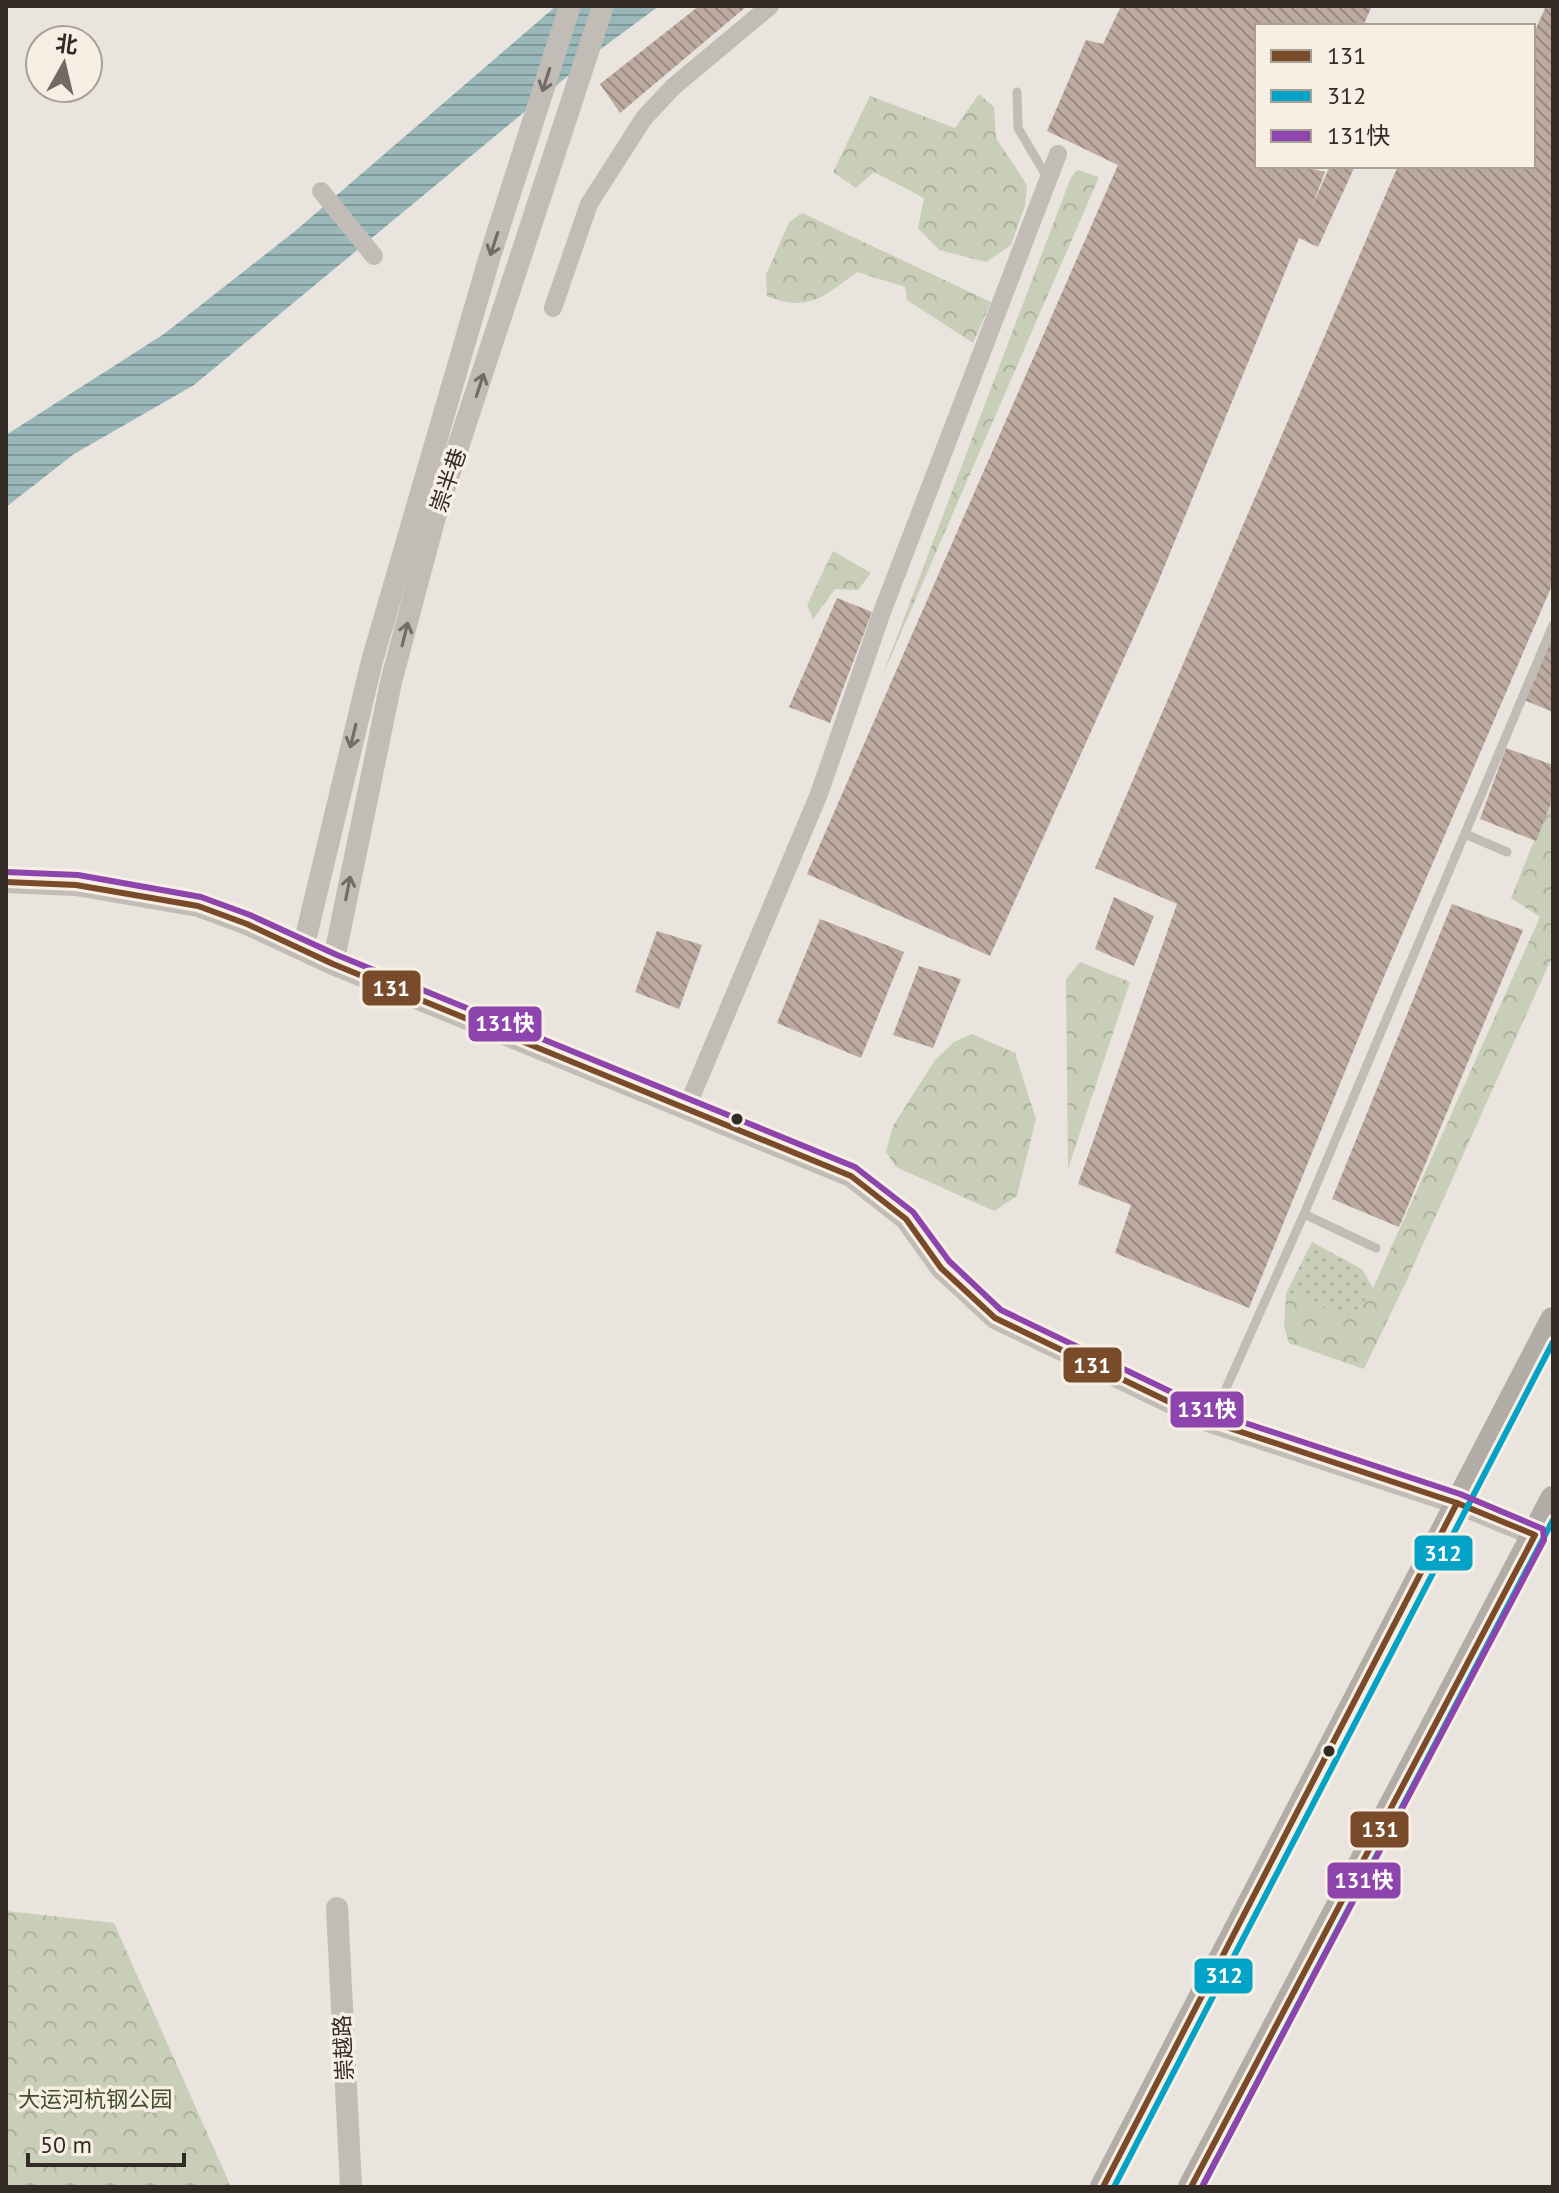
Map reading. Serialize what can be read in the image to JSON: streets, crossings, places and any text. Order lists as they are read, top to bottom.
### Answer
{
  "streets": {
    "street": ["崇半巷", "崇越路"]
  },
  "parks": ["大运河杭钢公园"],
  "lines": ["transit line 131快", "transit line 131", "transit line 312"],
  "legend": ["131", "312", "131快"],
  "scale_bar": "50 m",
  "north": "top"
}
